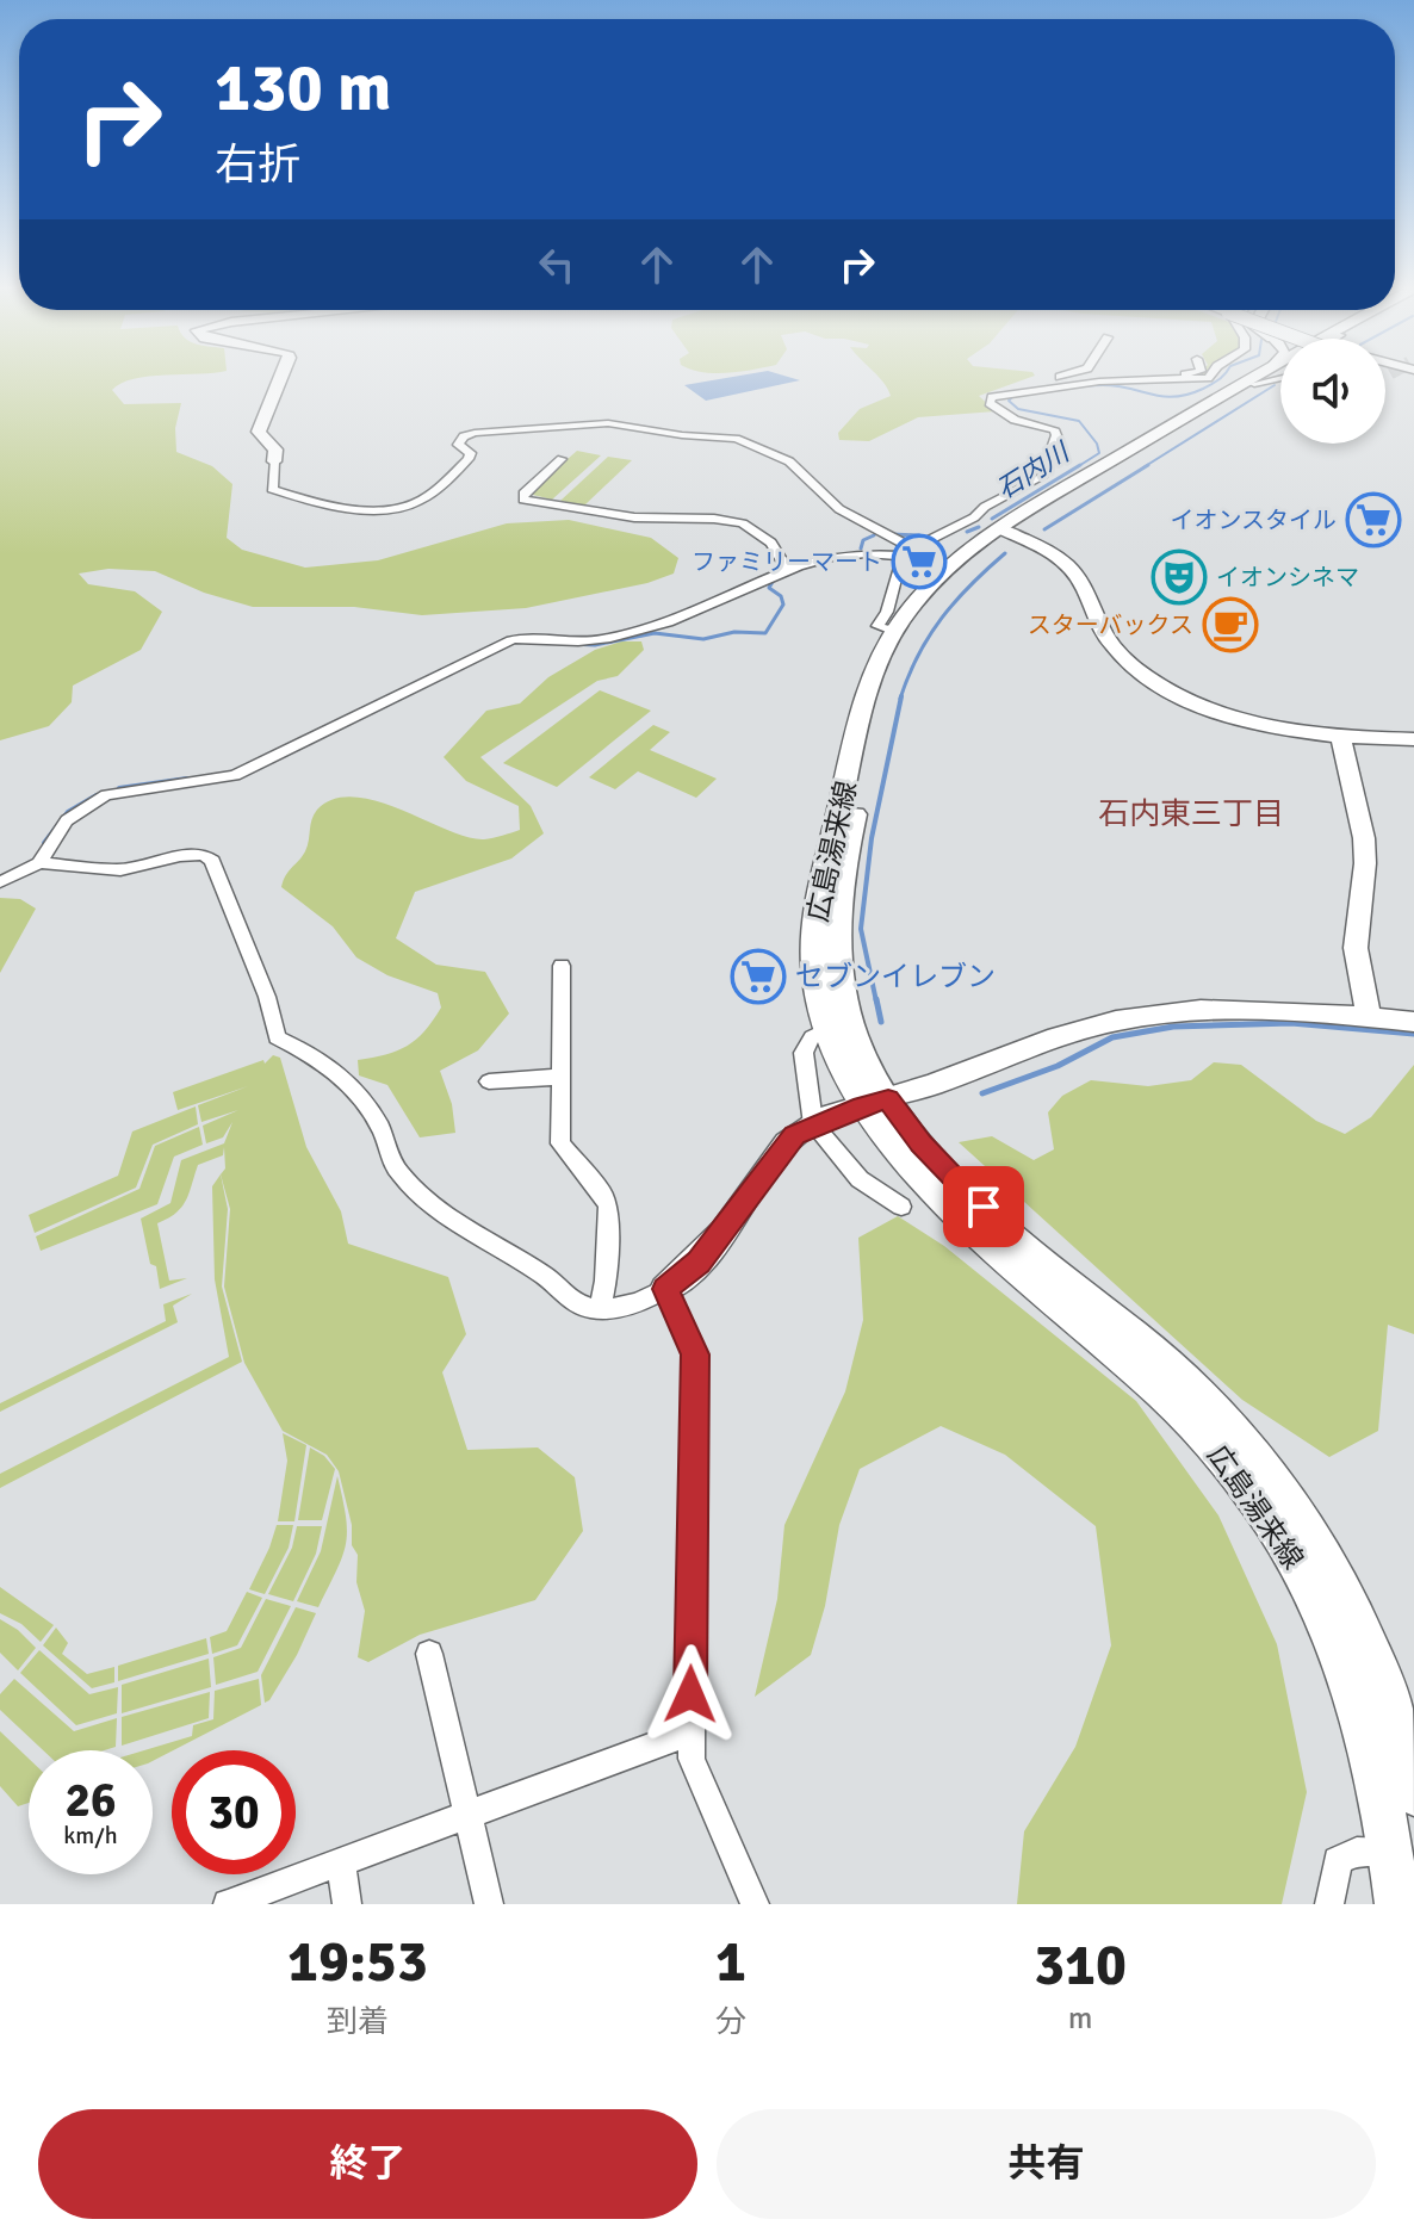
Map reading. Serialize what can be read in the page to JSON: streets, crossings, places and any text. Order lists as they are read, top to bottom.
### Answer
{
  "streets": {
    "main road": ["広島湯来線"]
  },
  "districts": ["石内東三丁目"],
  "water": ["石内川"],
  "places": {
    "supermarket": ["イオンスタイル", "ファミリーマート", "セブンイレブン"],
    "theatre": ["イオンシネマ"],
    "cafe": ["スターバックス"]
  },
  "page": {
    "turn": ["130 m", "右折"],
    "speed": "26 km/h",
    "limit": "30",
    "eta": [
      "19:53",
      "到着",
      "1",
      "分",
      "310",
      "m"
    ],
    "buttons": ["終了", "共有"]
  }
}
